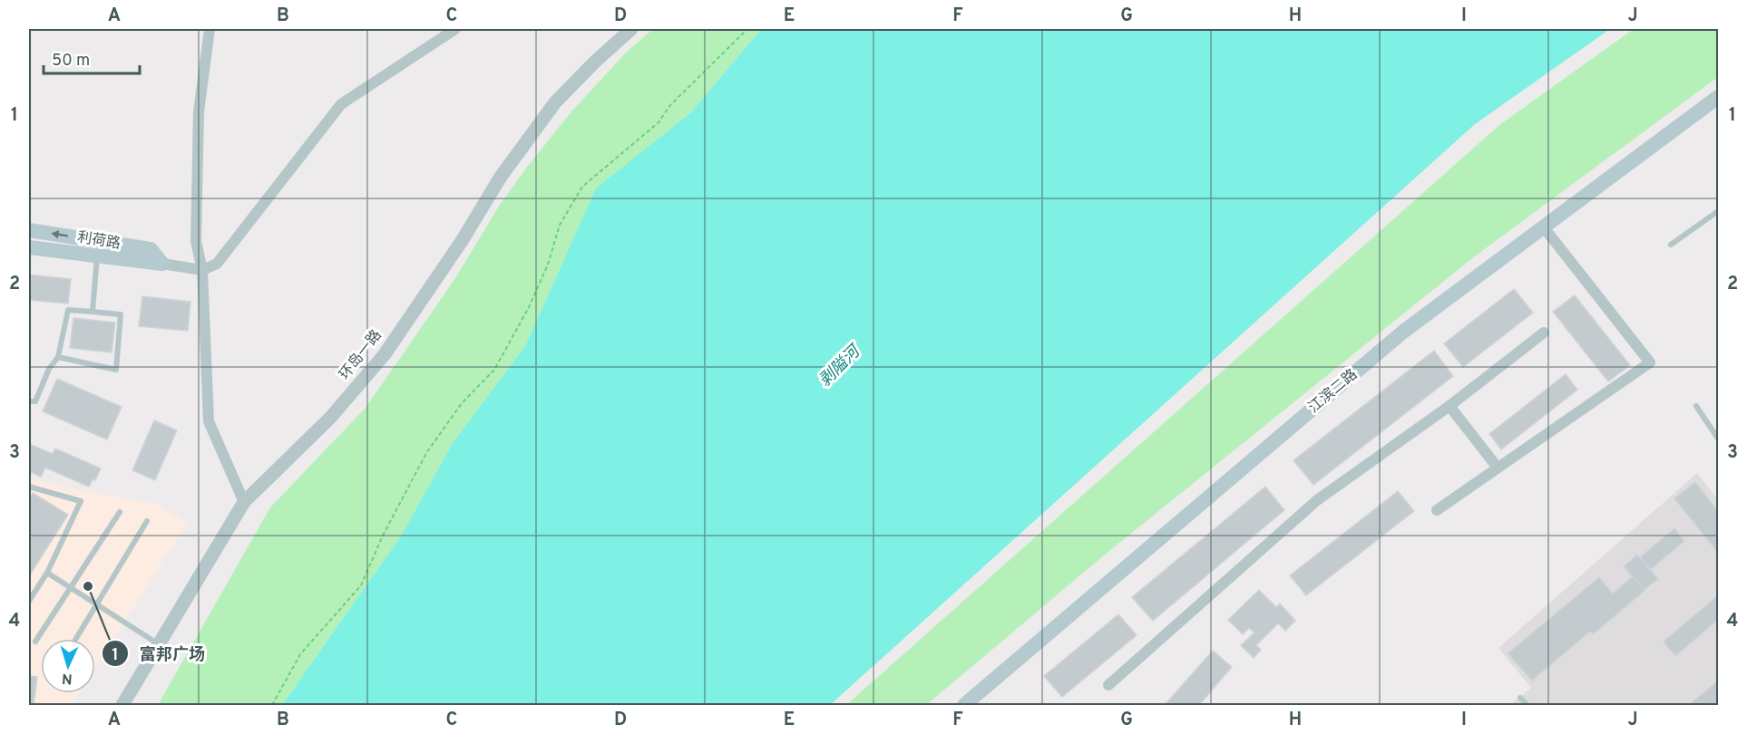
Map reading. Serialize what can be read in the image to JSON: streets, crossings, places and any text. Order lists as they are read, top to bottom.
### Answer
{
  "streets": {
    "main road": ["利荷路", "江滨二路"],
    "street": ["环岛一路"]
  },
  "one_way": ["利荷路"],
  "water": ["剥隘河"],
  "places": ["富邦广场"],
  "scale_bar": "50 m",
  "north": "bottom",
  "grid": {
    "columns": [
      "A",
      "B",
      "C",
      "D",
      "E",
      "F",
      "G",
      "H",
      "I",
      "J"
    ],
    "rows": [
      "1",
      "2",
      "3",
      "4"
    ]
  }
}
